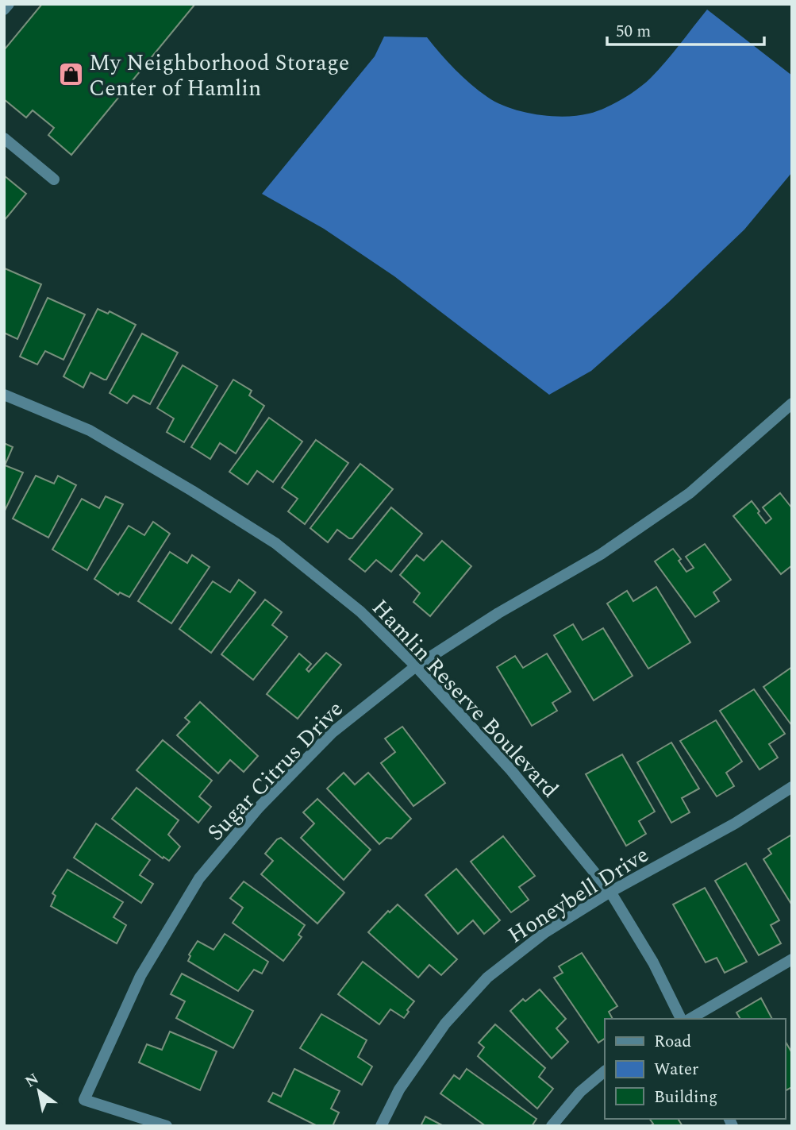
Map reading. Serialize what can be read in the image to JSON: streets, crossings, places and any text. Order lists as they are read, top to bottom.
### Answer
{
  "streets": {
    "street": ["Hamlin Reserve Boulevard", "Sugar Citrus Drive", "Honeybell Drive"]
  },
  "crossings": [
    ["Hamlin Reserve Boulevard", "Sugar Citrus Drive"],
    ["Hamlin Reserve Boulevard", "Honeybell Drive"]
  ],
  "places": {
    "shop": ["My Neighborhood Storage Center of Hamlin"]
  },
  "legend": ["Road", "Water", "Building"],
  "scale_bar": "50 m",
  "north": "top left"
}
